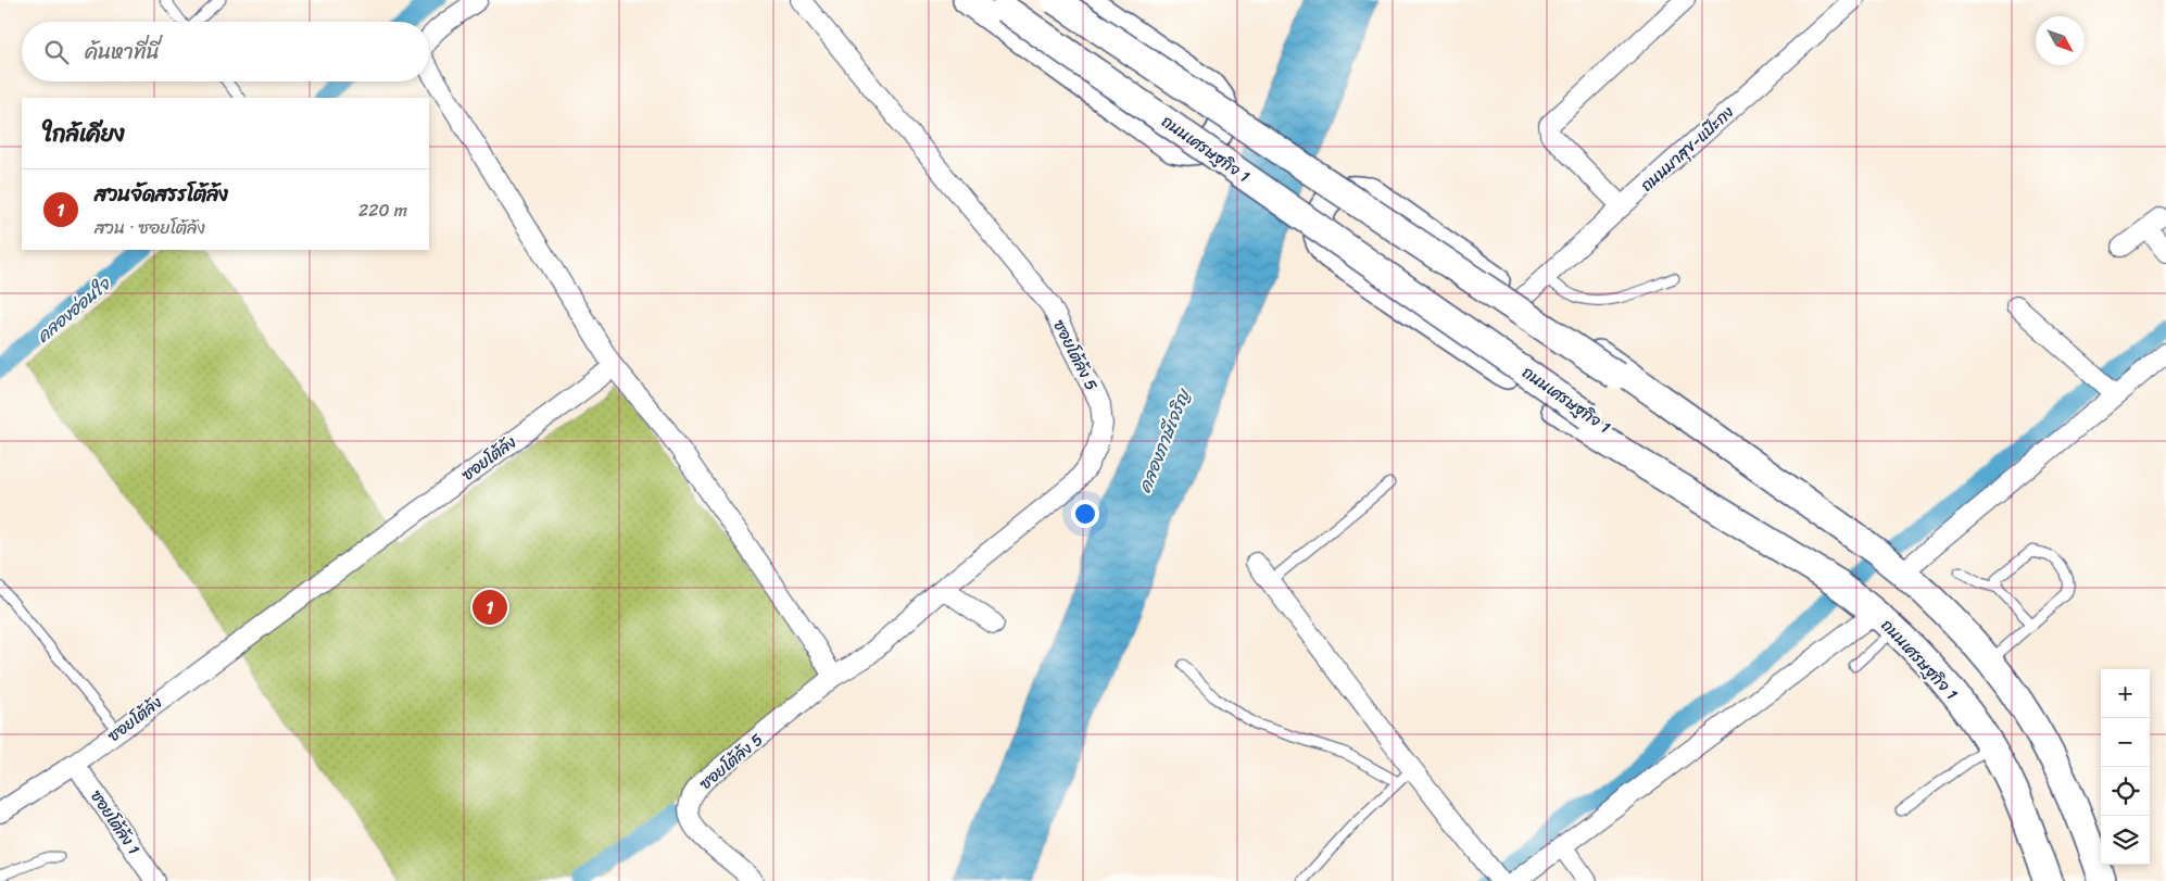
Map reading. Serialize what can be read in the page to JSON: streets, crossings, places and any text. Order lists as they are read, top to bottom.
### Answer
{
  "streets": {
    "main road": ["ถนนเศรษฐกิจ 1"],
    "street": [
      "ถนนมาสุข-แป๊ะกง",
      "ซอยโต้ล้ง 5",
      "ซอยโต้ล้ง",
      "ซอยโต้ล้ง 1"
    ]
  },
  "crossings": [
    ["ซอยโต้ล้ง", "ซอยโต้ล้ง 1"]
  ],
  "water": ["คลองอ่อนใจ", "คลองภาษีเจริญ"],
  "north": "bottom right",
  "page": {
    "search": "ค้นหาที่นี่",
    "heading": "ใกล้เคียง",
    "list": [
      {
        "mark": "1",
        "name": "สวนจัดสรรโต้ล้ง",
        "note": "สวน · ซอยโต้ล้ง",
        "value": "220 m"
      }
    ],
    "pins": "1",
    "map_buttons": ["+", "−"]
  }
}
